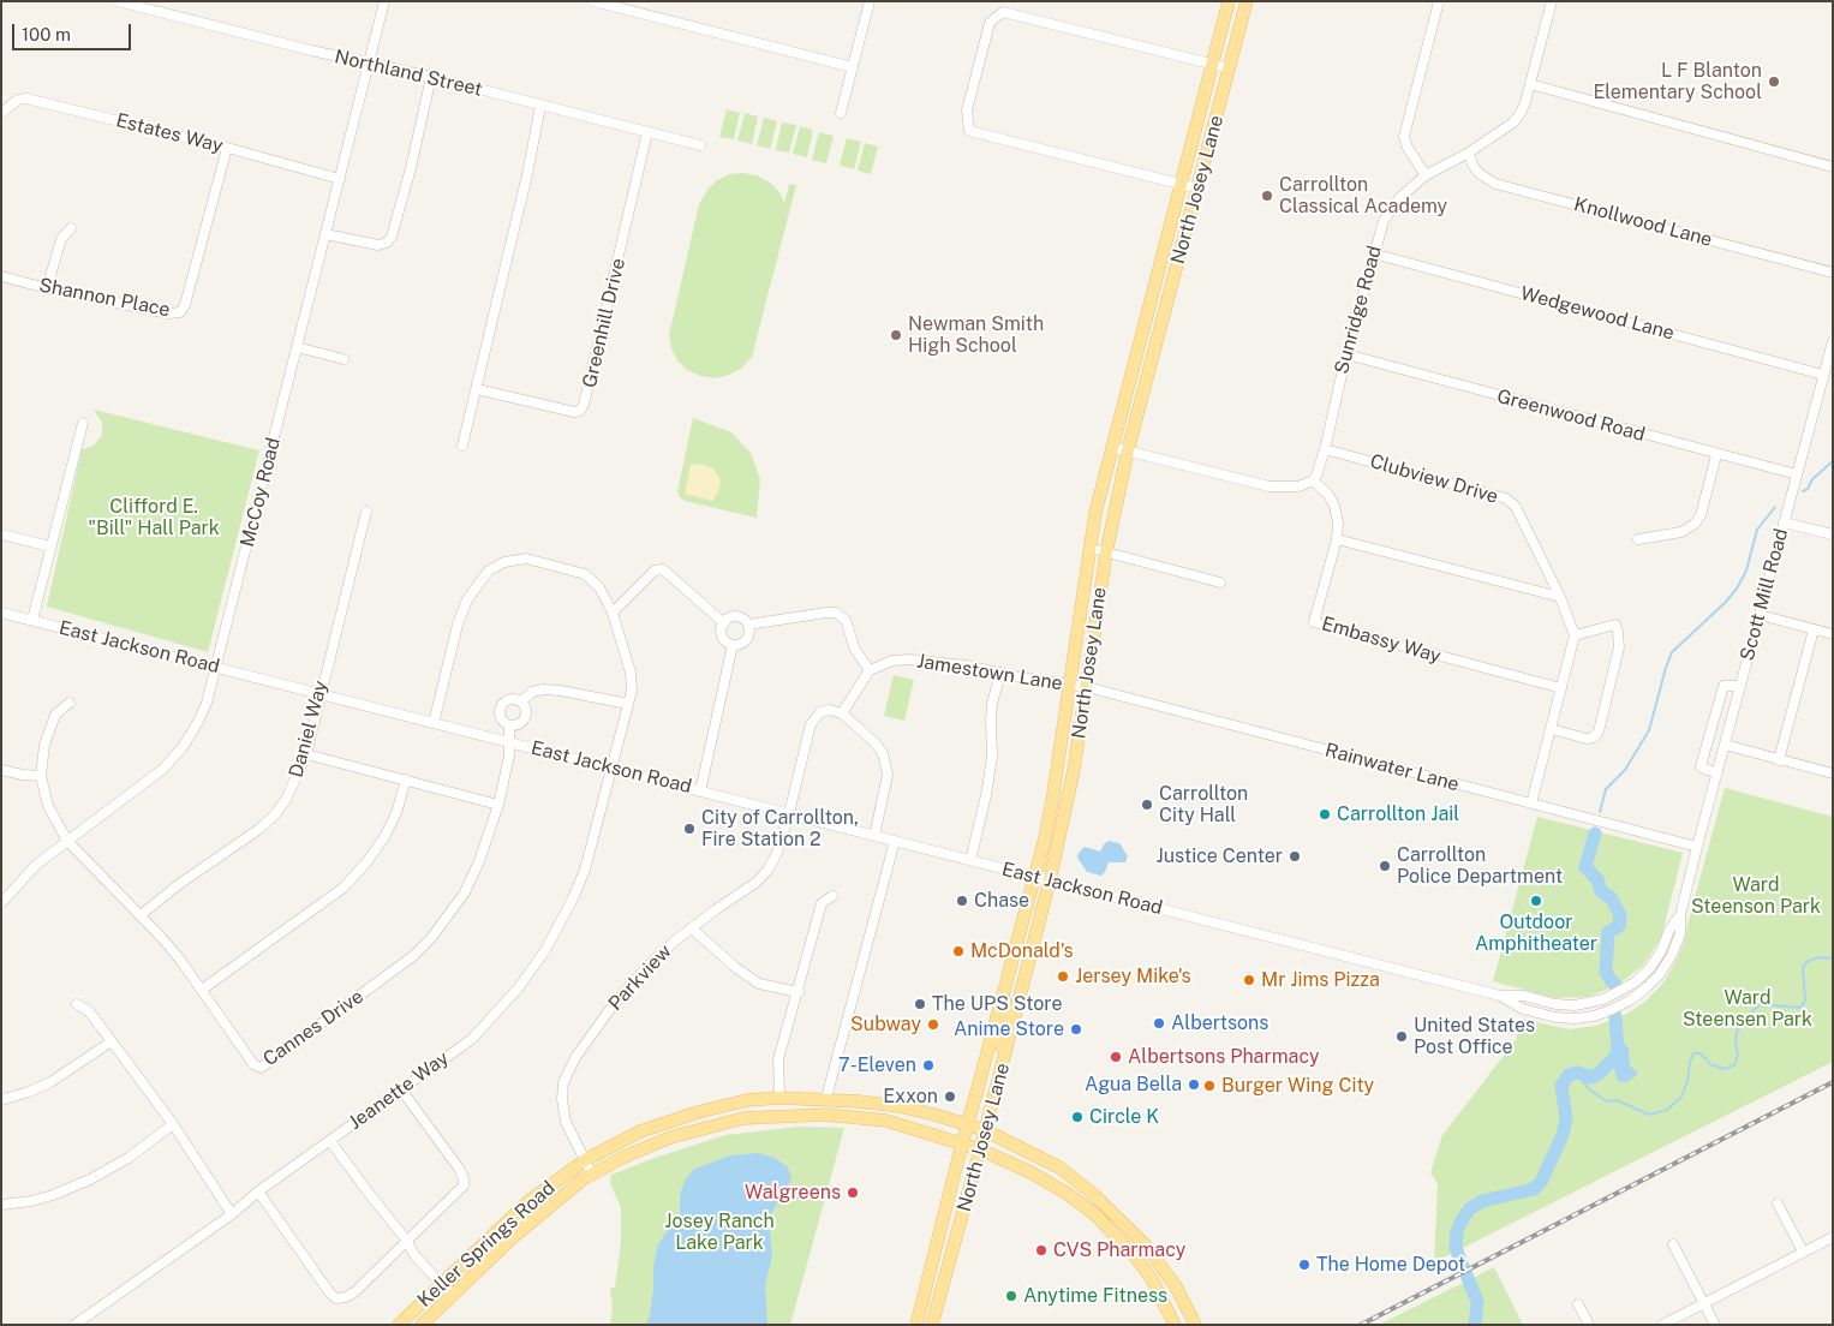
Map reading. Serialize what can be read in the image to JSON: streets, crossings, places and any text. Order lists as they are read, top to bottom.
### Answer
{
  "streets": {
    "main road": ["North Josey Lane", "Keller Springs Road"],
    "street": [
      "Northland Street",
      "Estates Way",
      "Knollwood Lane",
      "Shannon Place",
      "Sunridge Road",
      "Wedgewood Lane",
      "Greenhill Drive",
      "Greenwood Road",
      "Clubview Drive",
      "McCoy Road",
      "Scott Mill Road",
      "Embassy Way",
      "East Jackson Road",
      "Jamestown Lane",
      "Daniel Way",
      "Rainwater Lane",
      "Parkview",
      "Cannes Drive",
      "Jeanette Way"
    ]
  },
  "crossings": [
    ["Northland Street", "Greenhill Drive"],
    ["Northland Street", "McCoy Road"],
    ["Estates Way", "Shannon Place"],
    ["Estates Way", "McCoy Road"],
    ["North Josey Lane", "East Jackson Road"],
    ["North Josey Lane", "Jamestown Lane"],
    ["North Josey Lane", "Rainwater Lane"],
    ["North Josey Lane", "Keller Springs Road"],
    ["Knollwood Lane", "Sunridge Road"],
    ["Sunridge Road", "Wedgewood Lane"],
    ["Sunridge Road", "Greenwood Road"],
    ["Sunridge Road", "Clubview Drive"],
    ["Sunridge Road", "Embassy Way"],
    ["Wedgewood Lane", "Scott Mill Road"],
    ["Greenwood Road", "Scott Mill Road"],
    ["McCoy Road", "East Jackson Road"],
    ["McCoy Road", "Cannes Drive"],
    ["Scott Mill Road", "East Jackson Road"],
    ["Scott Mill Road", "Rainwater Lane"],
    ["East Jackson Road", "Daniel Way"],
    ["East Jackson Road", "Rainwater Lane"],
    ["East Jackson Road", "Parkview"],
    ["East Jackson Road", "Cannes Drive"],
    ["East Jackson Road", "Jeanette Way"],
    ["Jamestown Lane", "Rainwater Lane"],
    ["Daniel Way", "Cannes Drive"],
    ["Parkview", "Keller Springs Road"]
  ],
  "parks": [
    "Clifford E. \"Bill\" Hall Park",
    "Ward Steenson Park",
    "Ward Steensen Park",
    "Josey Ranch Lake Park"
  ],
  "places": [
    "L F Blanton Elementary School",
    "Carrollton Classical Academy",
    "Newman Smith High School",
    "Carrollton City Hall",
    "Carrollton Jail",
    "City of Carrollton, Fire Station 2",
    "Justice Center",
    "Carrollton Police Department",
    "Chase",
    "Outdoor Amphitheater",
    "McDonald's",
    "Jersey Mike's",
    "Mr Jims Pizza",
    "The UPS Store",
    "Albertsons",
    "Subway",
    "Anime Store",
    "United States Post Office",
    "Albertsons Pharmacy",
    "7-Eleven",
    "Agua Bella",
    "Burger Wing City",
    "Exxon",
    "Circle K",
    "Walgreens",
    "CVS Pharmacy",
    "The Home Depot",
    "Anytime Fitness"
  ],
  "scale_bar": "100 m"
}
